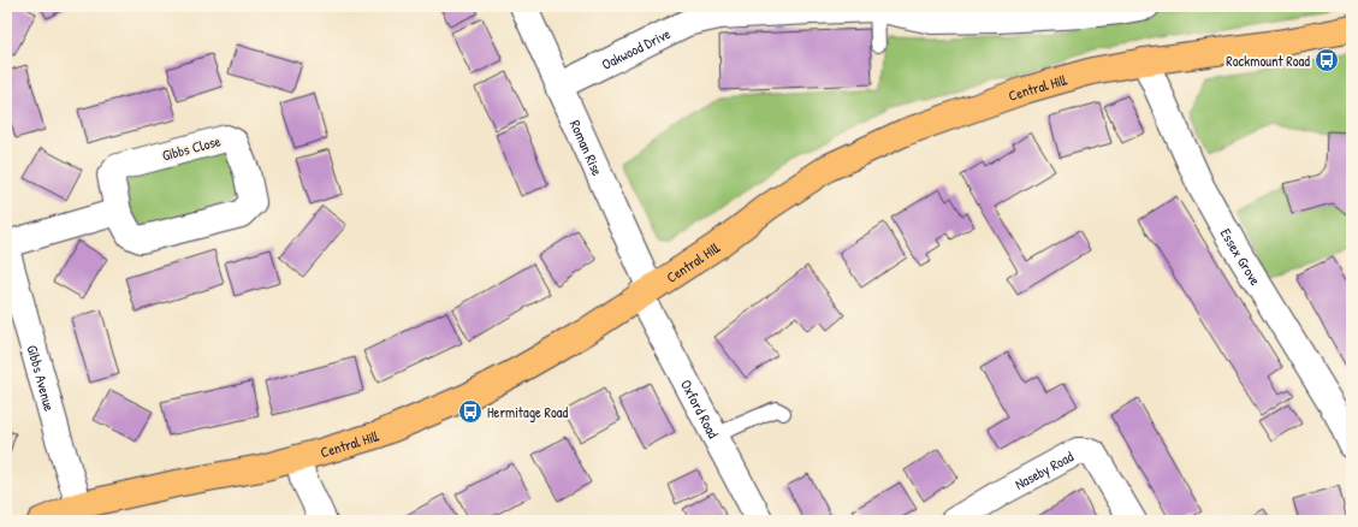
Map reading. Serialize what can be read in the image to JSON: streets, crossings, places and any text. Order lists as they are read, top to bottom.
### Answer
{
  "streets": {
    "main road": ["Central Hill"],
    "street": [
      "Oakwood Drive",
      "Roman Rise",
      "Gibbs Close",
      "Essex Grove",
      "Gibbs Avenue",
      "Oxford Road",
      "Naseby Road"
    ]
  },
  "crossings": [
    ["Oakwood Drive", "Roman Rise"],
    ["Central Hill", "Roman Rise"],
    ["Central Hill", "Essex Grove"],
    ["Central Hill", "Gibbs Avenue"],
    ["Central Hill", "Oxford Road"],
    ["Roman Rise", "Oxford Road"]
  ],
  "places": {
    "bus stop": ["Rockmount Road", "Hermitage Road"]
  }
}
